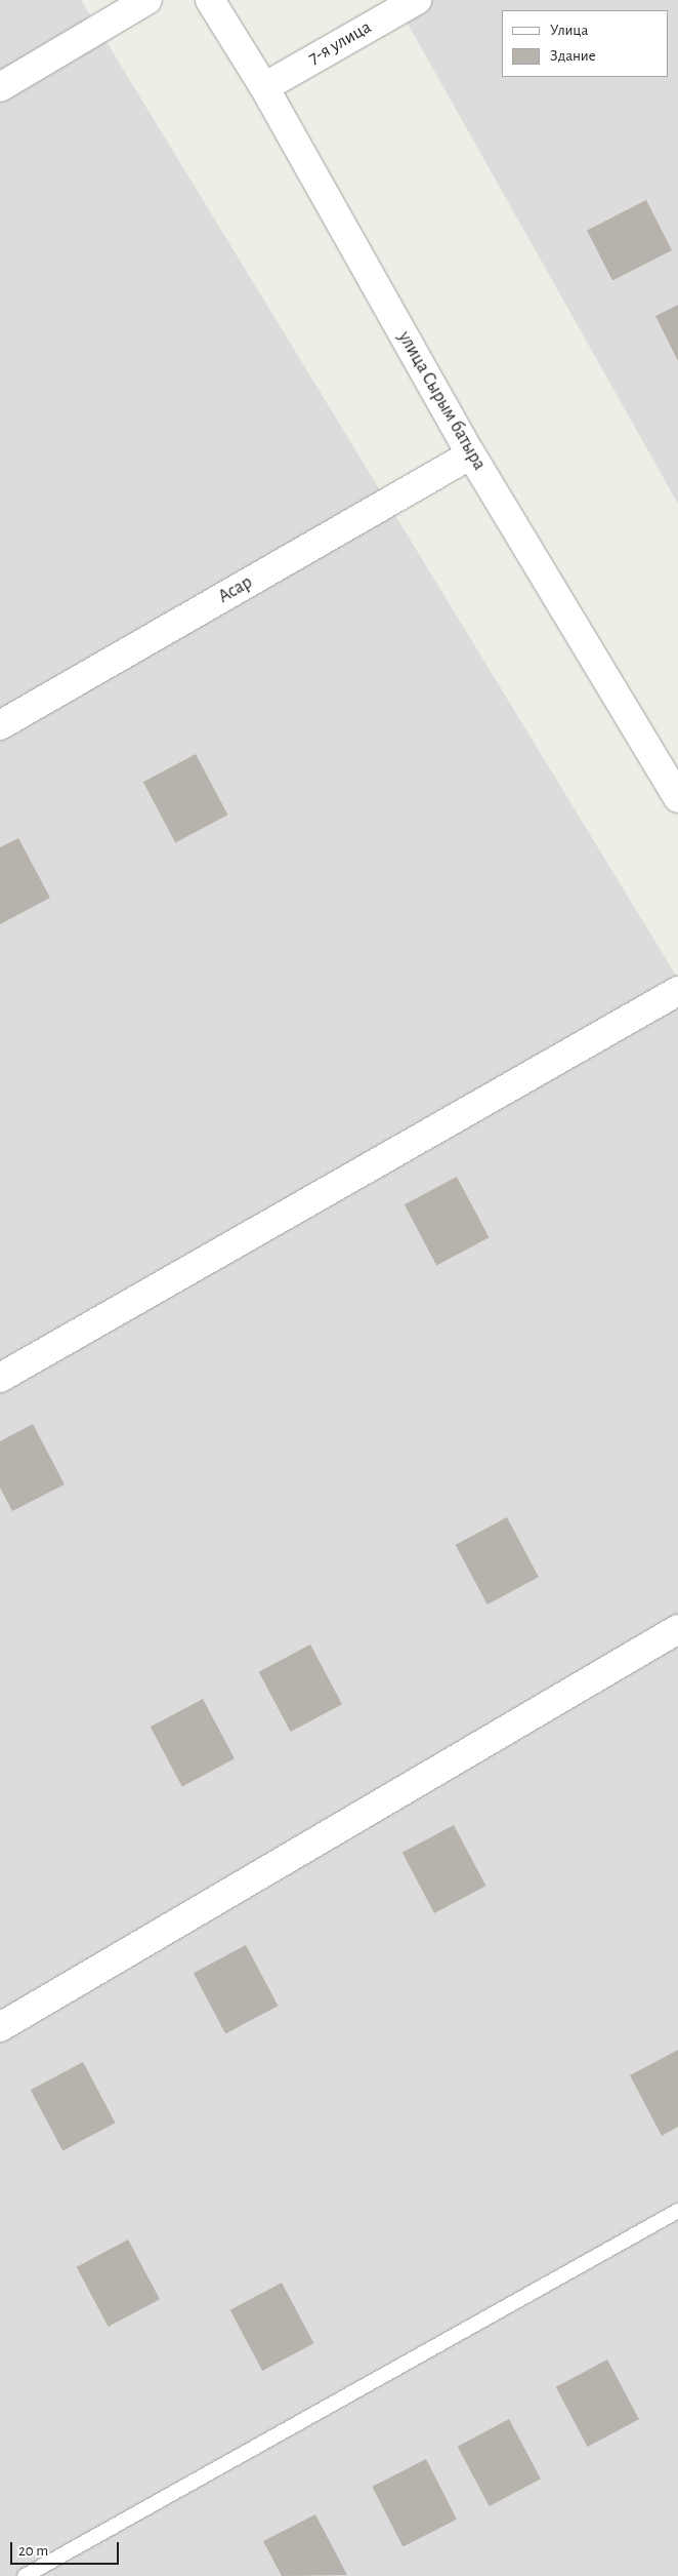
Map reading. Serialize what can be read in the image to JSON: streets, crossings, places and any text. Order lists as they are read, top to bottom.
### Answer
{
  "streets": {
    "street": ["7-я улица", "улица Сырым батыра", "Асар"]
  },
  "crossings": [
    ["7-я улица", "улица Сырым батыра"],
    ["улица Сырым батыра", "Асар"]
  ],
  "legend": ["Улица", "Здание"],
  "scale_bar": "20 m"
}
